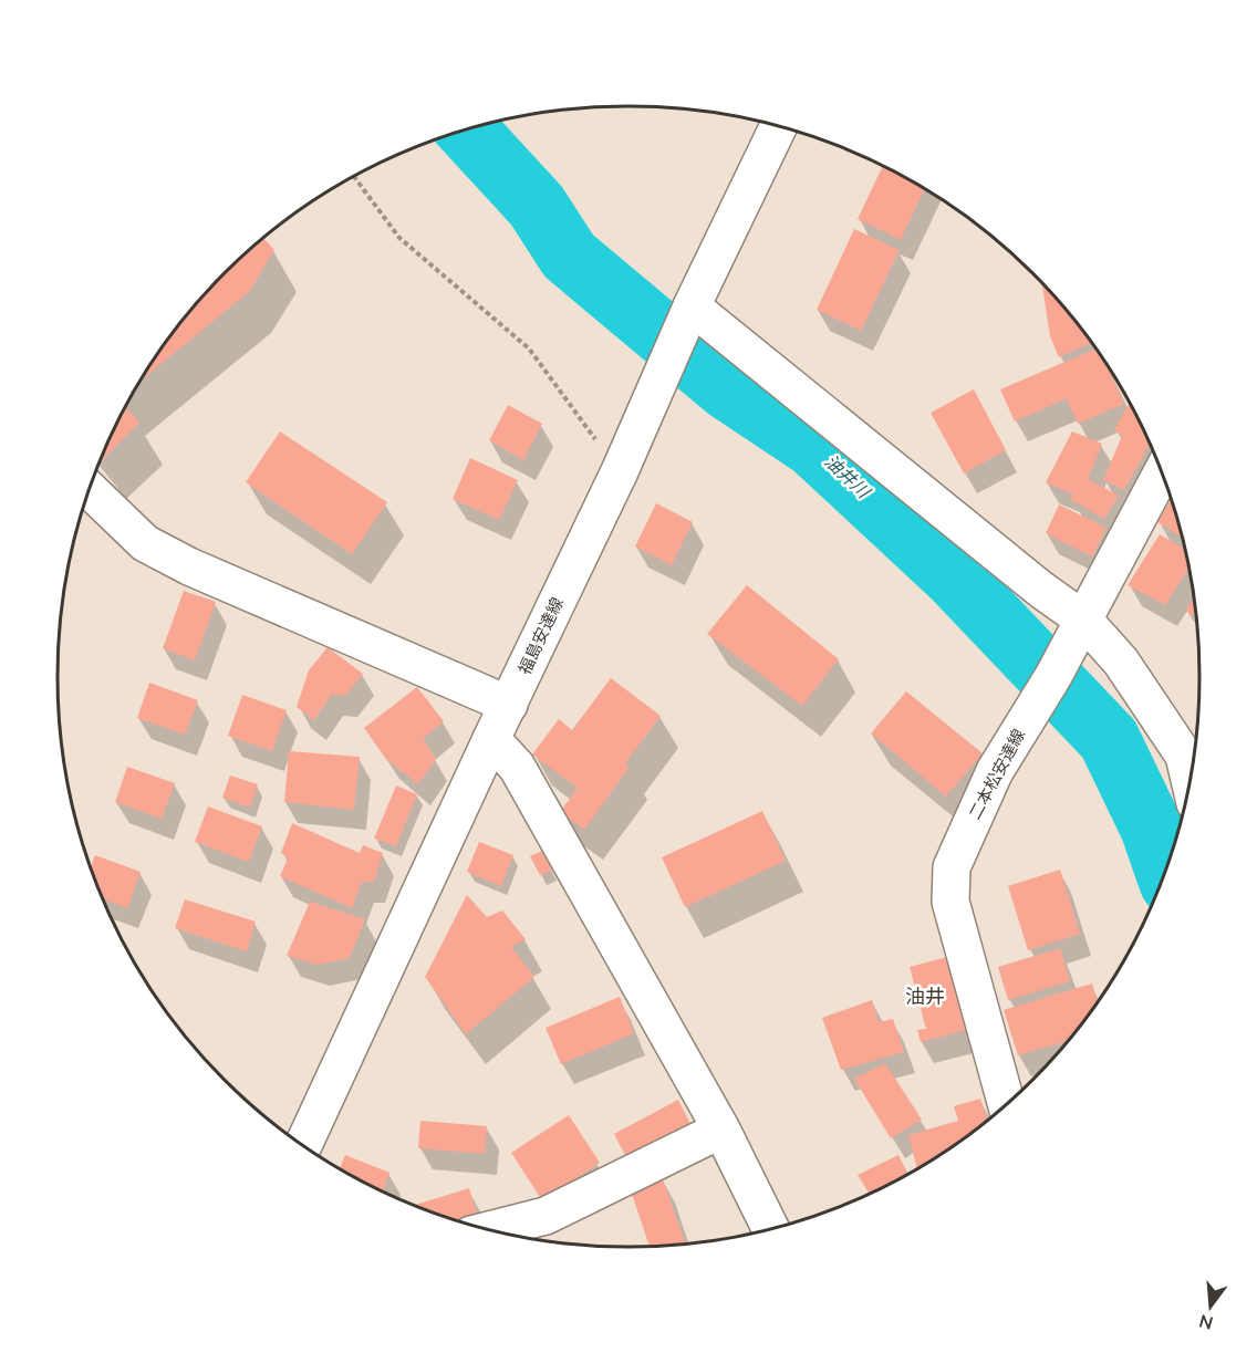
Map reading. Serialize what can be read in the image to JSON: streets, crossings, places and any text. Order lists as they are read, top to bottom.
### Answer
{
  "streets": {
    "main road": ["福島安達線", "二本松安達線"]
  },
  "districts": ["油井"],
  "water": ["油井川"],
  "north": "bottom"
}
